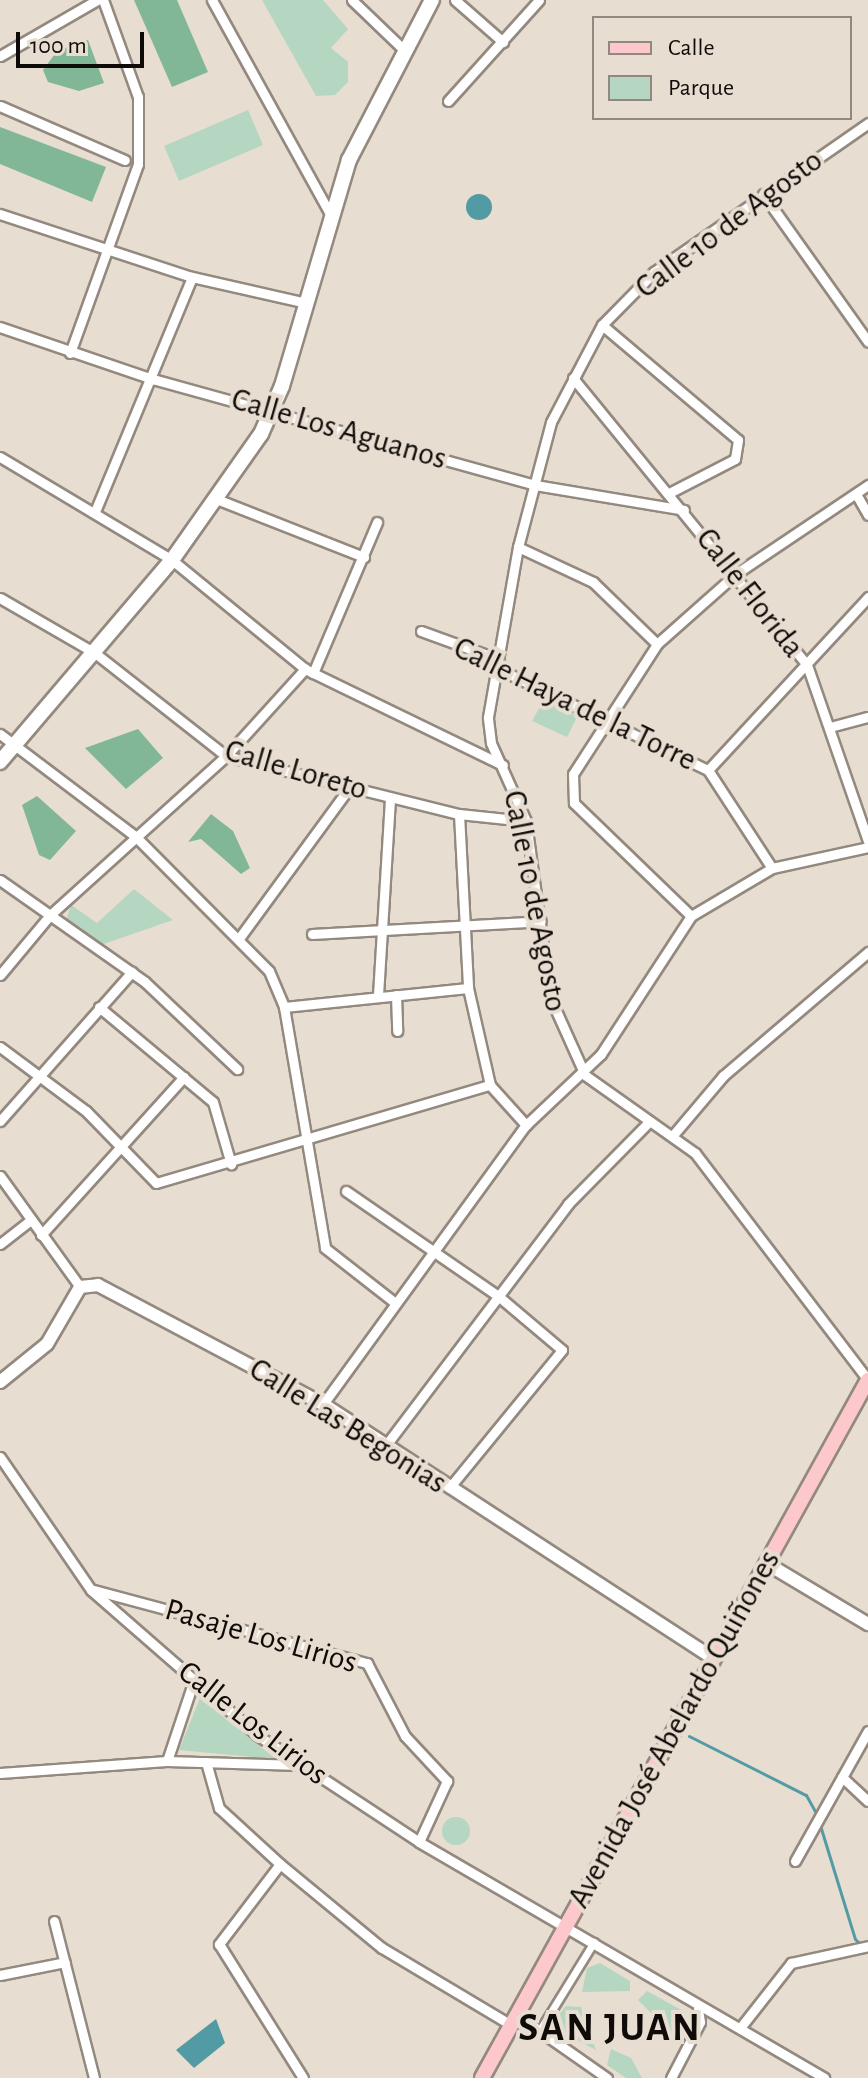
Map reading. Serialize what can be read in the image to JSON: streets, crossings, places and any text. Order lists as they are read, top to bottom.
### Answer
{
  "streets": {
    "main road": ["Avenida José Abelardo Quiñones"],
    "street": [
      "Calle 10 de Agosto",
      "Calle Los Aguanos",
      "Calle Florida",
      "Calle Haya de la Torre",
      "Calle Loreto",
      "Calle Las Begonias",
      "Pasaje Los Lirios",
      "Calle Los Lirios"
    ]
  },
  "crossings": [
    ["Calle 10 de Agosto", "Calle Los Aguanos"],
    ["Calle 10 de Agosto", "Calle Florida"],
    ["Calle 10 de Agosto", "Calle Haya de la Torre"],
    ["Calle 10 de Agosto", "Calle Loreto"],
    ["Calle 10 de Agosto", "Avenida José Abelardo Quiñones"],
    ["Calle Los Aguanos", "Calle Florida"],
    ["Calle Las Begonias", "Avenida José Abelardo Quiñones"],
    ["Pasaje Los Lirios", "Calle Los Lirios"],
    ["Calle Los Lirios", "Avenida José Abelardo Quiñones"]
  ],
  "districts": ["SAN JUAN"],
  "legend": ["Calle", "Parque"],
  "scale_bar": "100 m"
}
